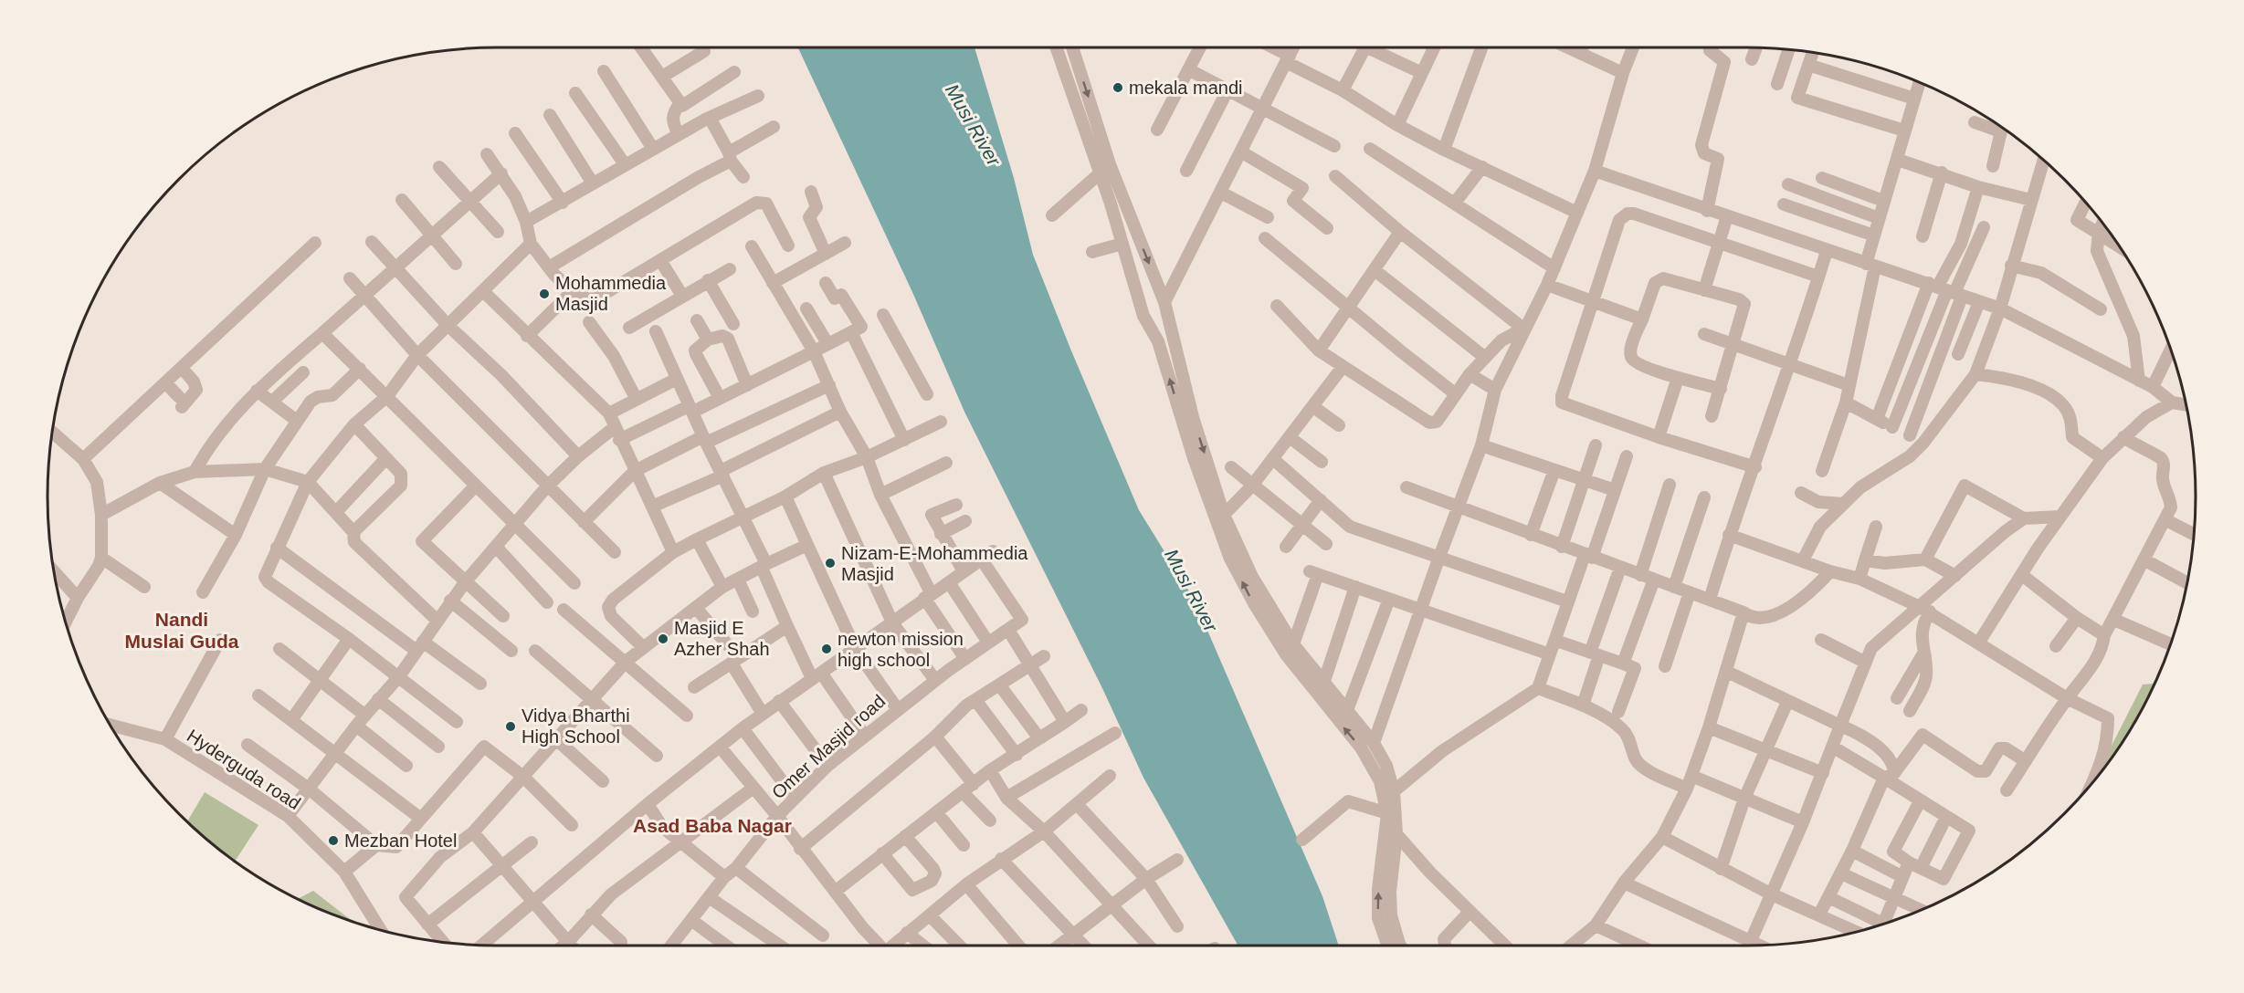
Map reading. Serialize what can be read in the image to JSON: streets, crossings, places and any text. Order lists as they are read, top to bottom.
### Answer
{
  "streets": {
    "street": ["Omer Masjid road", "Hyderguda road"]
  },
  "districts": ["Nandi Muslai Guda", "Asad Baba Nagar"],
  "water": ["Musi River"],
  "places": [
    "mekala mandi",
    "Mohammedia Masjid",
    "Nizam-E-Mohammedia Masjid",
    "Masjid E Azher Shah",
    "newton mission high school",
    "Vidya Bharthi High School",
    "Mezban Hotel"
  ]
}
